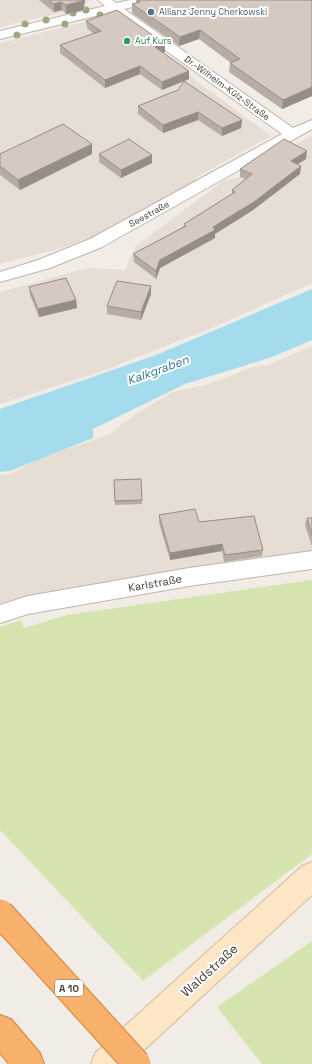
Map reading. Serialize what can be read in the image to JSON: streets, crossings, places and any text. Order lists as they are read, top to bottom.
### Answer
{
  "streets": {
    "highway": ["A 10"],
    "street": [
      "Dr.-Wilhelm-Külz-Straße",
      "Seestraße",
      "Karlstraße",
      "Waldstraße"
    ]
  },
  "crossings": [
    ["Dr.-Wilhelm-Külz-Straße", "Seestraße"]
  ],
  "water": ["Kalkgraben"],
  "places": ["Allianz Jenny Cherkowski", "Auf Kurs"]
}
